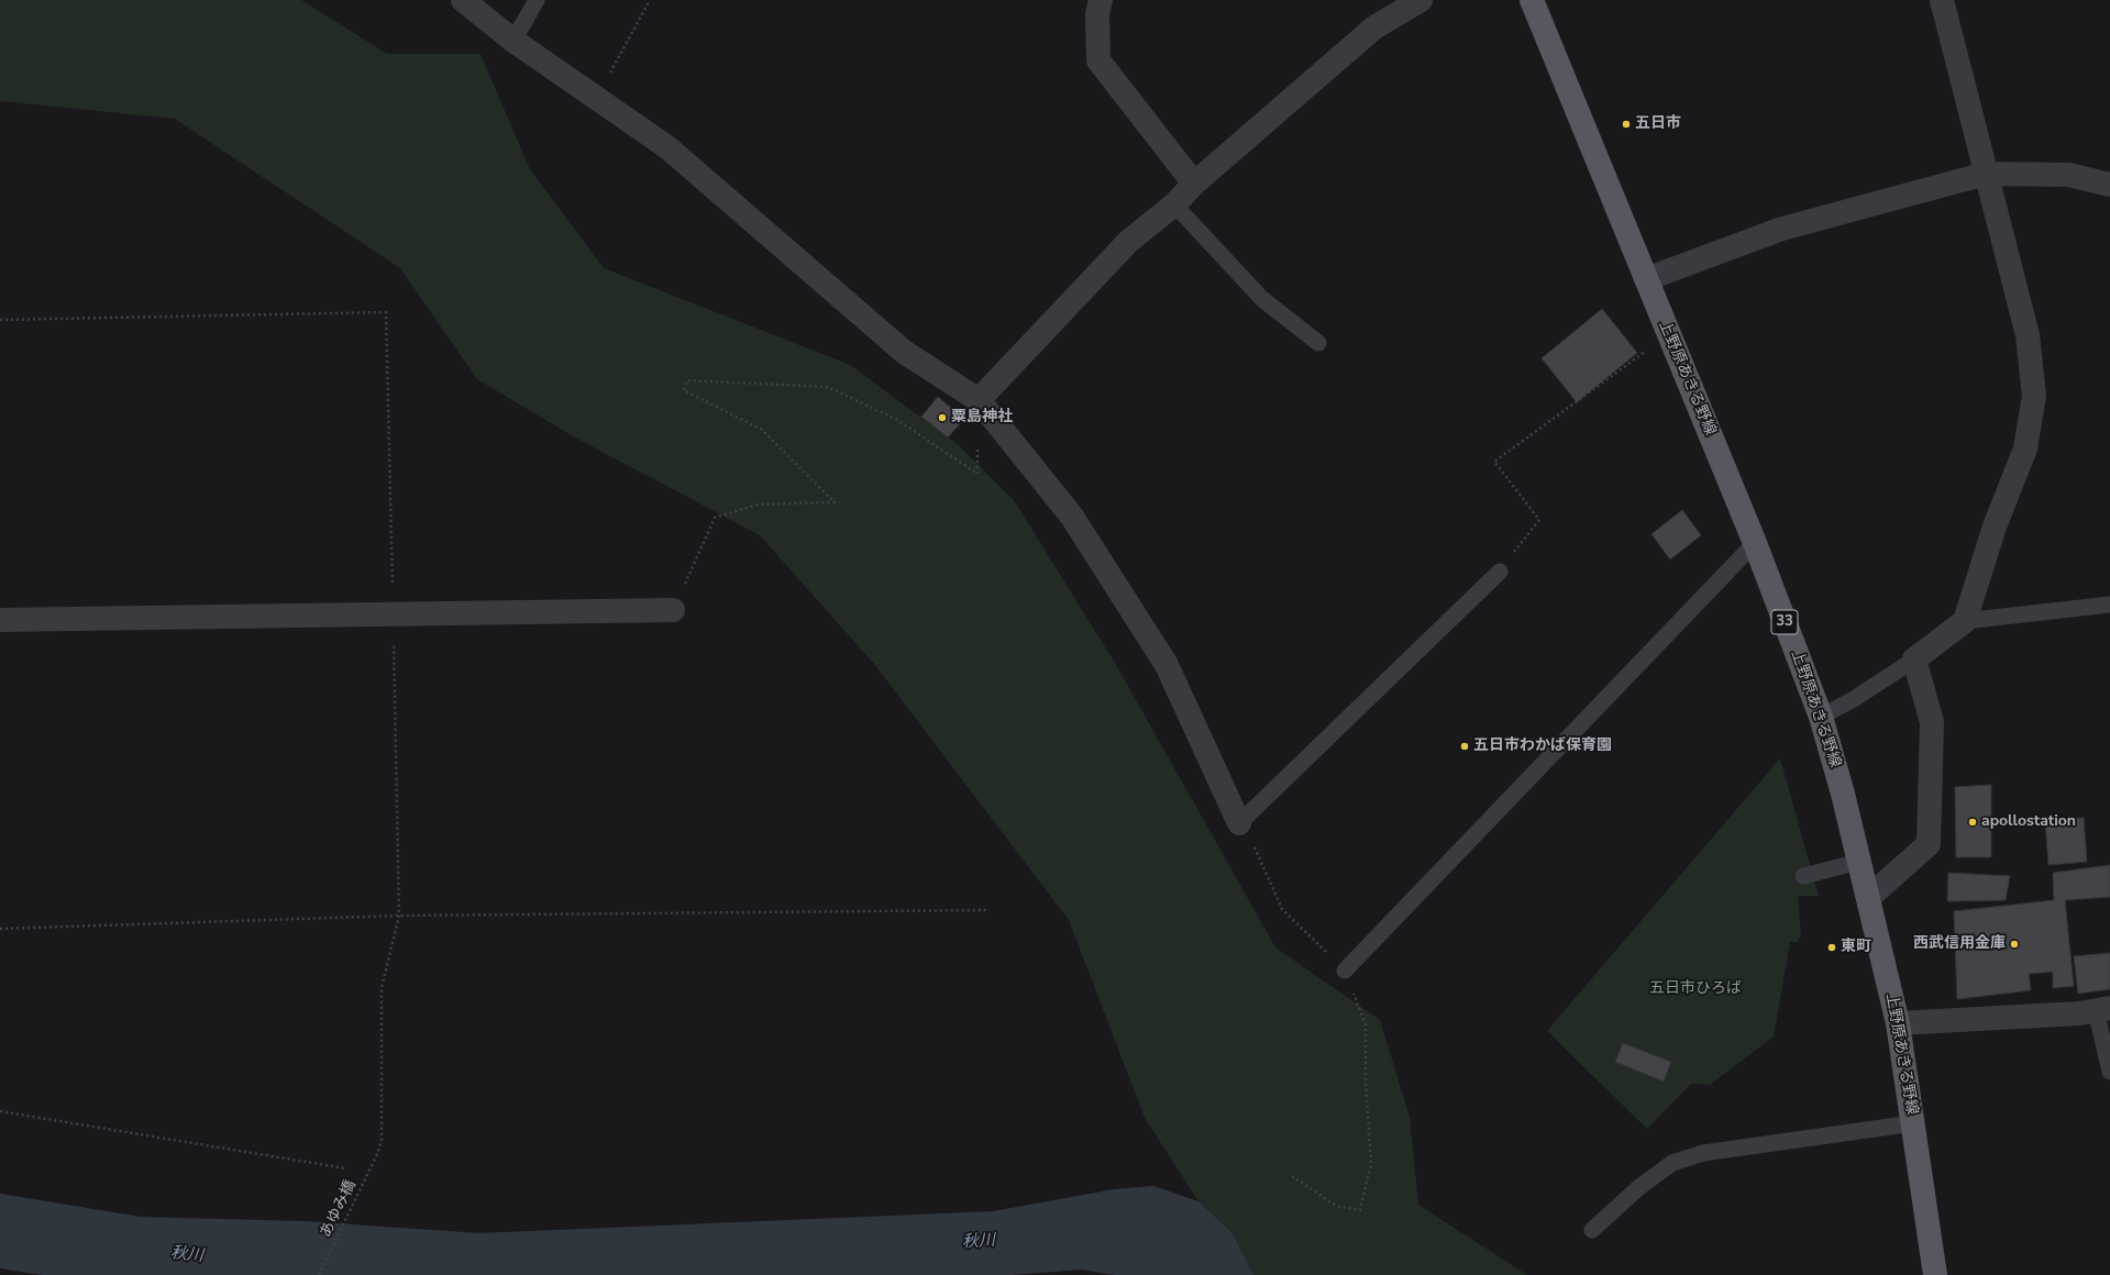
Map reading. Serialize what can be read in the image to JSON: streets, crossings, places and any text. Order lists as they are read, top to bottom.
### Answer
{
  "streets": {
    "main road": ["上野原あきる野線", "33"],
    "path": ["あゆみ橋"]
  },
  "water": ["秋川"],
  "parks": ["五日市ひろば"],
  "places": [
    "五日市",
    "粟島神社",
    "五日市わかば保育園",
    "apollostation",
    "西武信用金庫",
    "東町"
  ]
}
